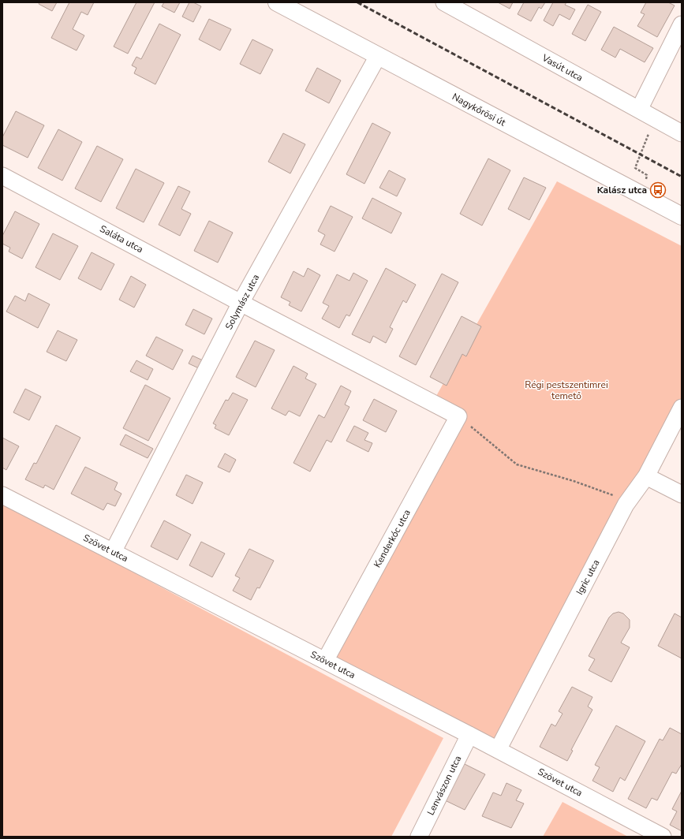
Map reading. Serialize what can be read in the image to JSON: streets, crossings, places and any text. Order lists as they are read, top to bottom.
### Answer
{
  "streets": {
    "main road": ["Nagykőrösi út"],
    "street": [
      "Vasút utca",
      "Saláta utca",
      "Solymász utca",
      "Kenderkóc utca",
      "Szövet utca",
      "Igric utca",
      "Lenvászon utca"
    ]
  },
  "crossings": [
    ["Nagykőrösi út", "Solymász utca"],
    ["Saláta utca", "Solymász utca"],
    ["Saláta utca", "Kenderkóc utca"],
    ["Solymász utca", "Szövet utca"],
    ["Kenderkóc utca", "Szövet utca"],
    ["Szövet utca", "Igric utca"],
    ["Szövet utca", "Lenvászon utca"]
  ],
  "parks": ["Régi pestszentimrei temető"],
  "places": {
    "bus stop": ["Kalász utca"]
  }
}
